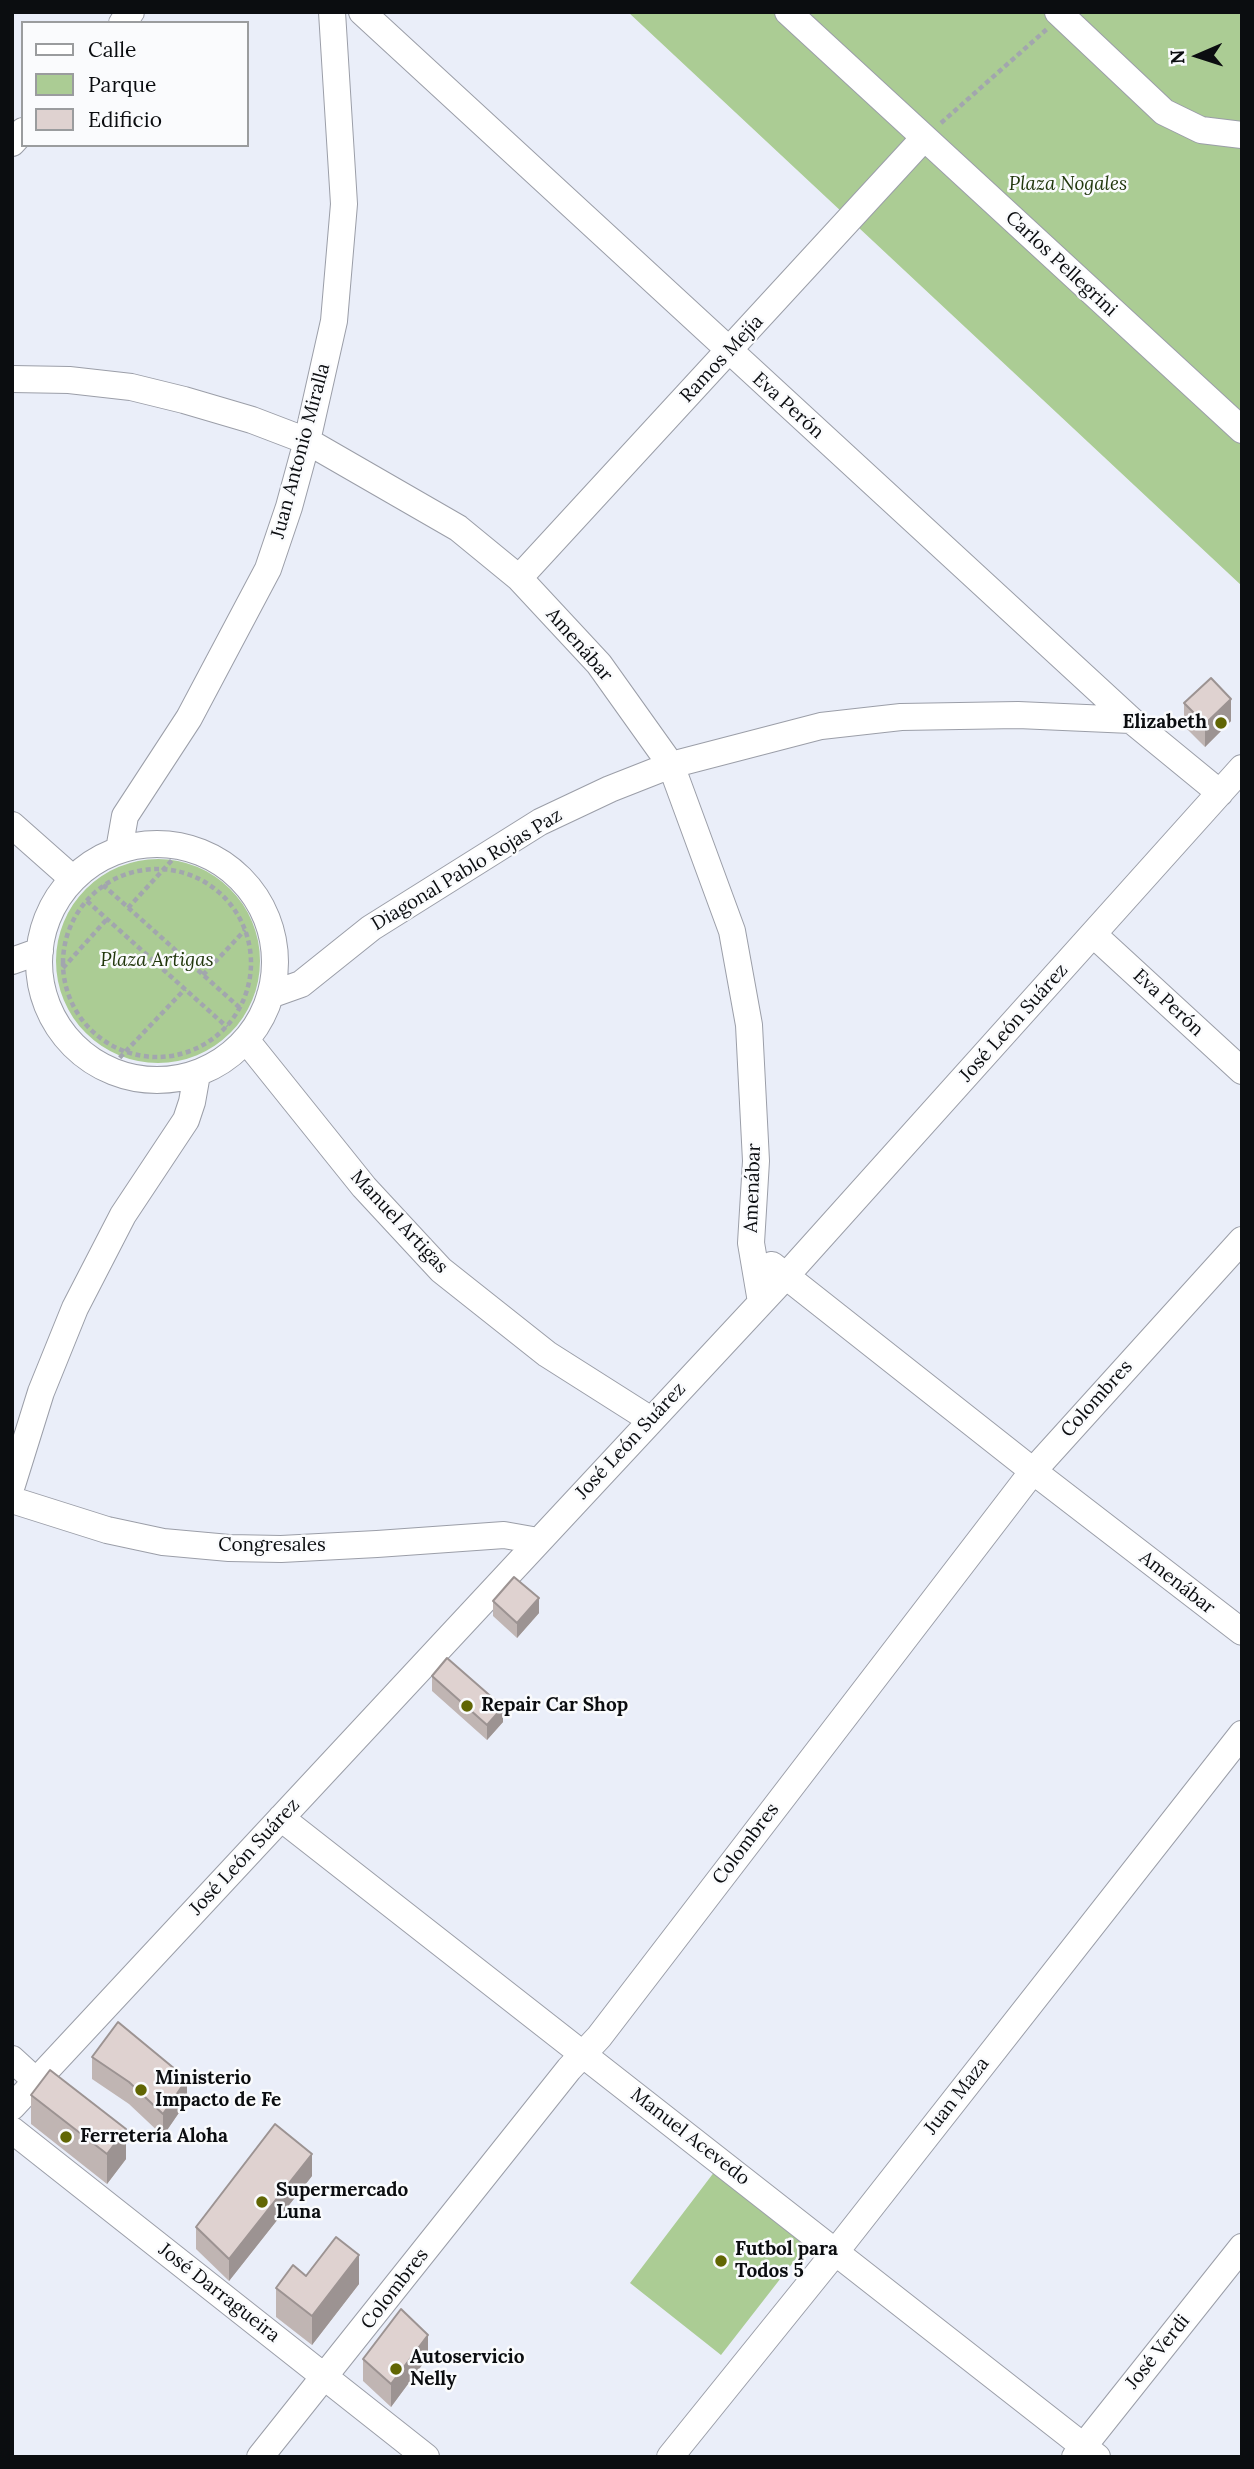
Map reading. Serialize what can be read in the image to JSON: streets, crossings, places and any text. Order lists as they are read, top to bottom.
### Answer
{
  "streets": {
    "street": [
      "Carlos Pellegrini",
      "Ramos Mejía",
      "Eva Perón",
      "Juan Antonio Miralla",
      "Amenábar",
      "Diagonal Pablo Rojas Paz",
      "José León Suárez",
      "Manuel Artigas",
      "Colombres",
      "Congresales",
      "Juan Maza",
      "Manuel Acevedo",
      "José Darragueira",
      "José Verdi"
    ]
  },
  "crossings": [
    ["Carlos Pellegrini", "Ramos Mejía"],
    ["Ramos Mejía", "Eva Perón"],
    ["Ramos Mejía", "Amenábar"],
    ["Eva Perón", "Diagonal Pablo Rojas Paz"],
    ["Eva Perón", "José León Suárez"],
    ["Juan Antonio Miralla", "Amenábar"],
    ["Amenábar", "Diagonal Pablo Rojas Paz"],
    ["Amenábar", "José León Suárez"],
    ["Amenábar", "Colombres"],
    ["José León Suárez", "Manuel Artigas"],
    ["José León Suárez", "Congresales"],
    ["José León Suárez", "Manuel Acevedo"],
    ["Colombres", "Manuel Acevedo"],
    ["Colombres", "José Darragueira"],
    ["Juan Maza", "Manuel Acevedo"],
    ["Manuel Acevedo", "José Verdi"]
  ],
  "parks": ["Plaza Nogales", "Plaza Artigas"],
  "places": [
    "Elizabeth",
    "Repair Car Shop",
    "Ministerio Impacto de Fe",
    "Ferretería Aloha",
    "Supermercado Luna",
    "Futbol para Todos 5",
    "Autoservicio Nelly"
  ],
  "legend": ["Calle", "Parque", "Edificio"],
  "north": "left"
}
